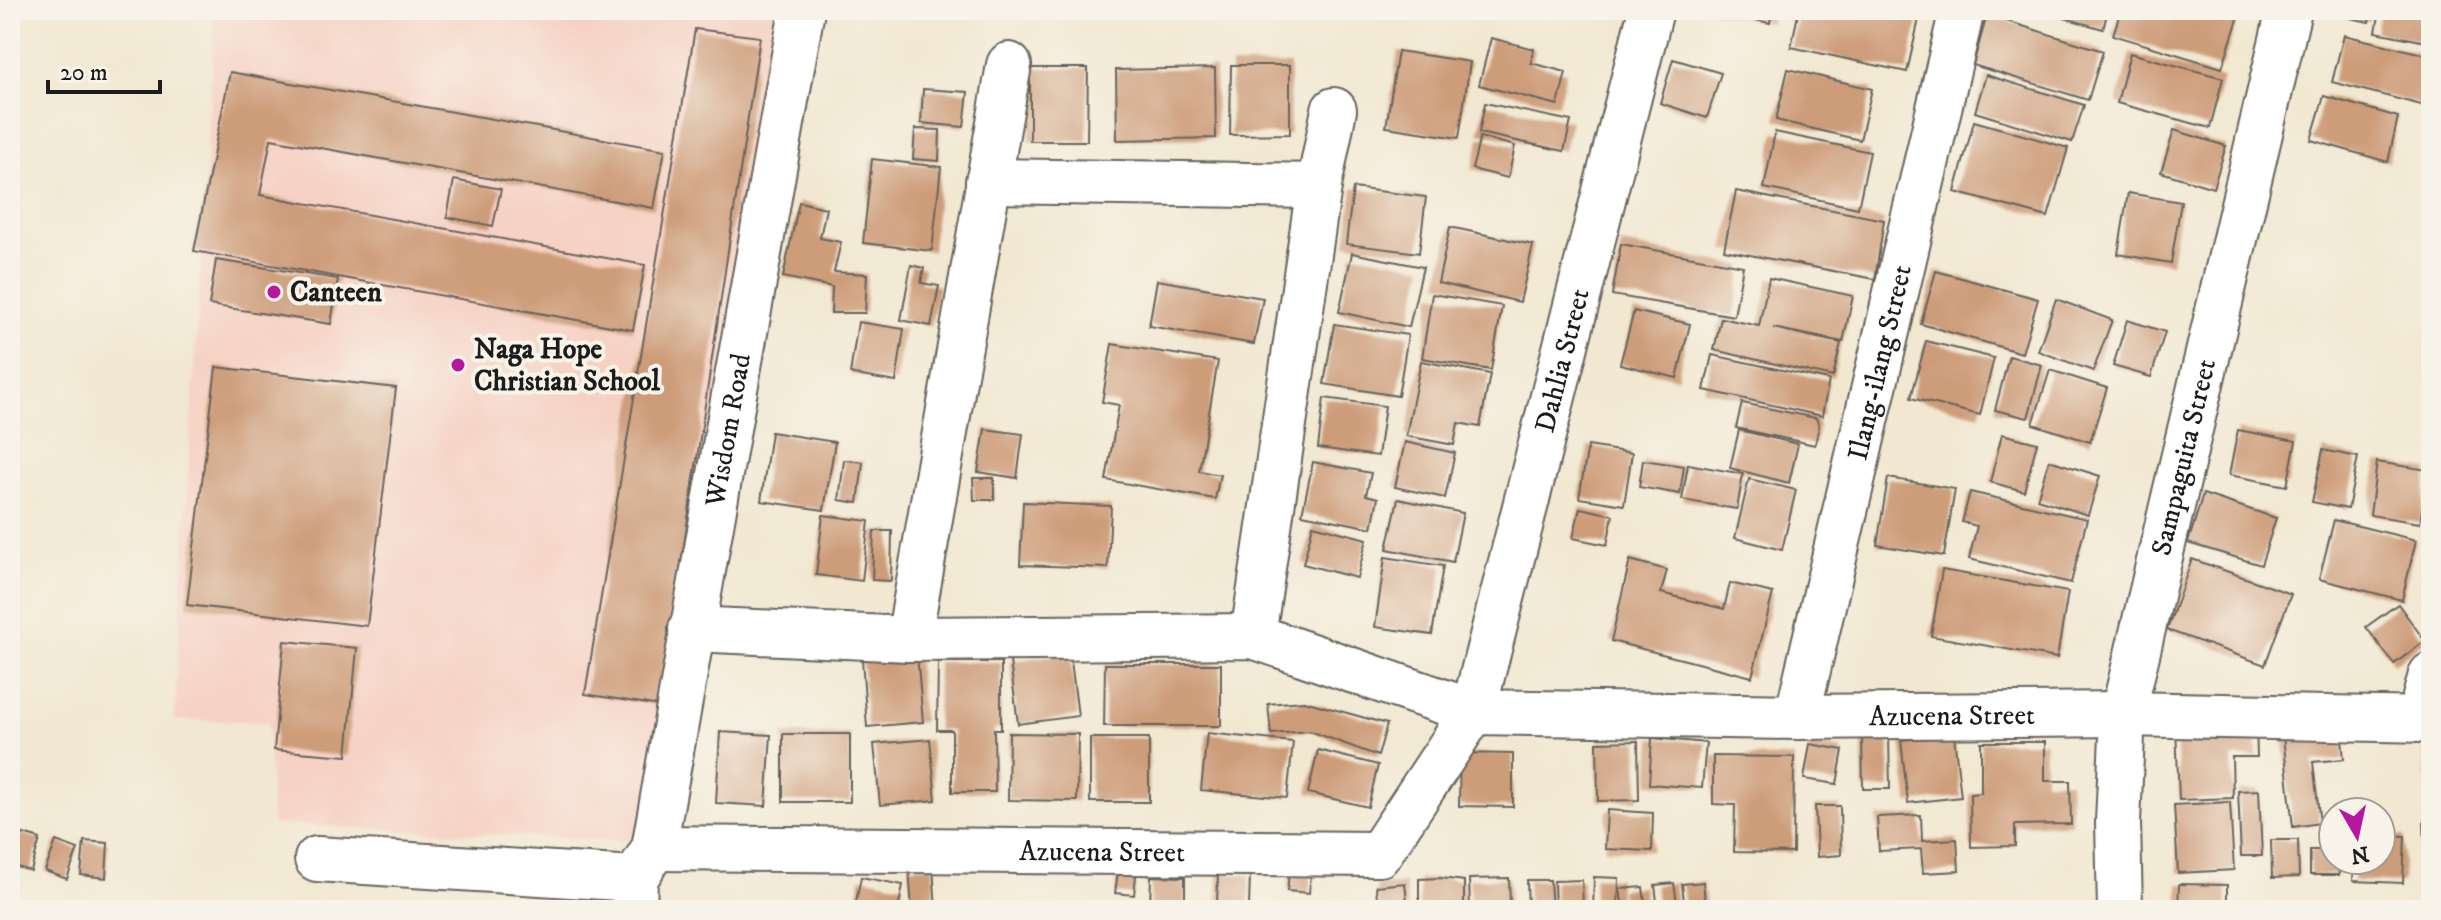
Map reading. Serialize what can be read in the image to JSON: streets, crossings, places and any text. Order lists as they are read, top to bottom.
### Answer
{
  "streets": {
    "street": [
      "Dahlia Street",
      "Ilang-ilang Street",
      "Wisdom Road",
      "Sampaguita Street",
      "Azucena Street"
    ]
  },
  "crossings": [
    ["Dahlia Street", "Azucena Street"],
    ["Ilang-ilang Street", "Azucena Street"],
    ["Wisdom Road", "Azucena Street"],
    ["Sampaguita Street", "Azucena Street"]
  ],
  "places": ["Canteen", "Naga Hope Christian School"],
  "scale_bar": "20 m",
  "north": "bottom"
}
